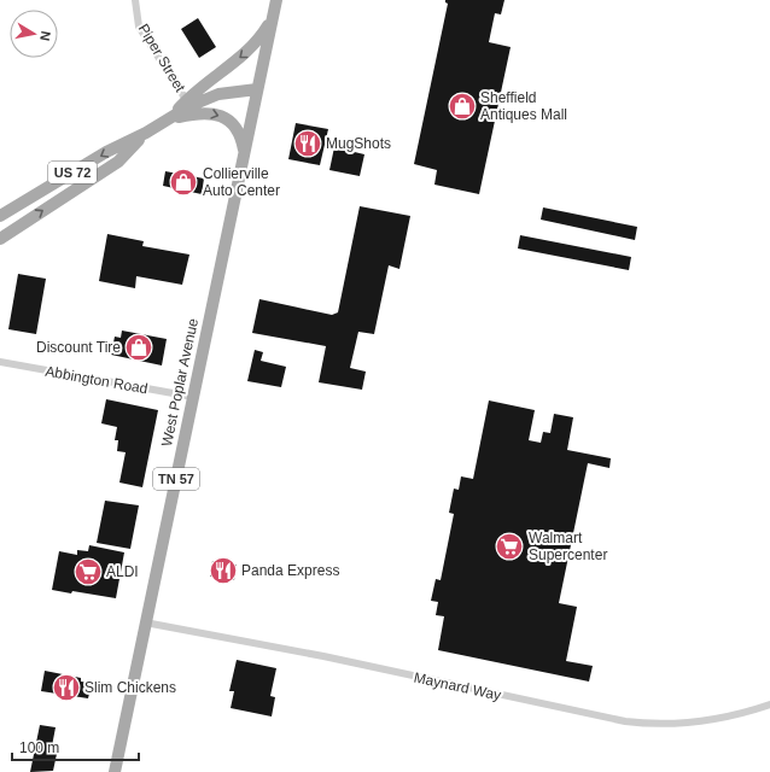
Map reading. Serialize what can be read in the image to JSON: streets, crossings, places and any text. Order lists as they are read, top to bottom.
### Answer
{
  "streets": {
    "main road": ["US 72", "West Poplar Avenue", "TN 57"],
    "street": ["Piper Street", "Abbington Road", "Maynard Way"]
  },
  "crossings": [
    ["Piper Street", "US 72"],
    ["US 72", "West Poplar Avenue"],
    ["Abbington Road", "West Poplar Avenue"],
    ["West Poplar Avenue", "Maynard Way"]
  ],
  "places": {
    "shop": ["Sheffield Antiques Mall", "Collierville Auto Center", "Discount Tire"],
    "restaurant": ["MugShots", "Panda Express", "Slim Chickens"],
    "supermarket": ["Walmart Supercenter", "ALDI"]
  },
  "scale_bar": "100 m",
  "north": "right"
}
